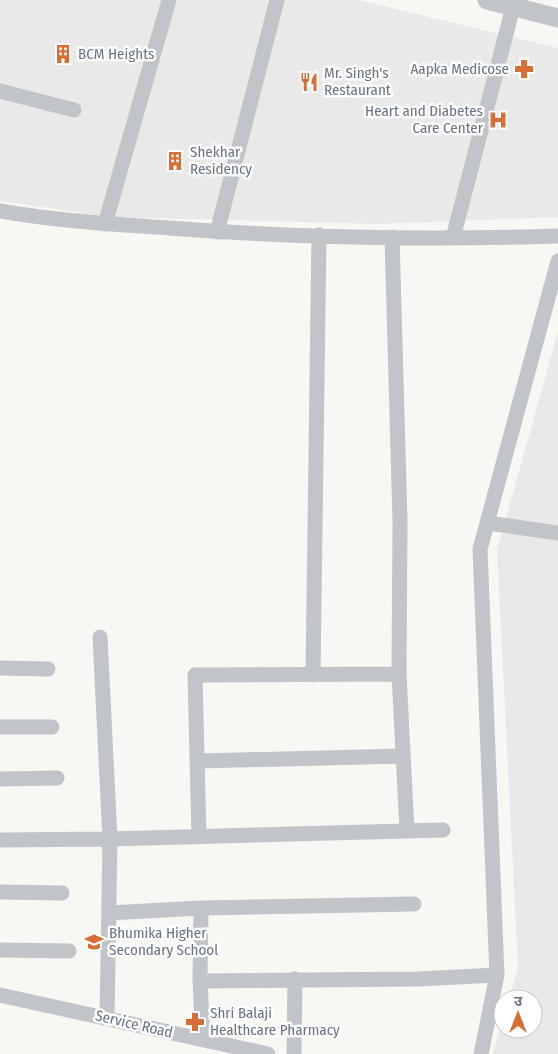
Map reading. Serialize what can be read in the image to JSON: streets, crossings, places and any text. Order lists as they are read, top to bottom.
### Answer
{
  "streets": {
    "street": ["Service Road"]
  },
  "places": {
    "building": ["BCM Heights", "Shekhar Residency"],
    "pharmacy": ["Aapka Medicose", "Shri Balaji Healthcare Pharmacy"],
    "restaurant": ["Mr. Singh's Restaurant"],
    "hospital": ["Heart and Diabetes Care Center"],
    "school or university": ["Bhumika Higher Secondary School"]
  },
  "north": "top"
}
